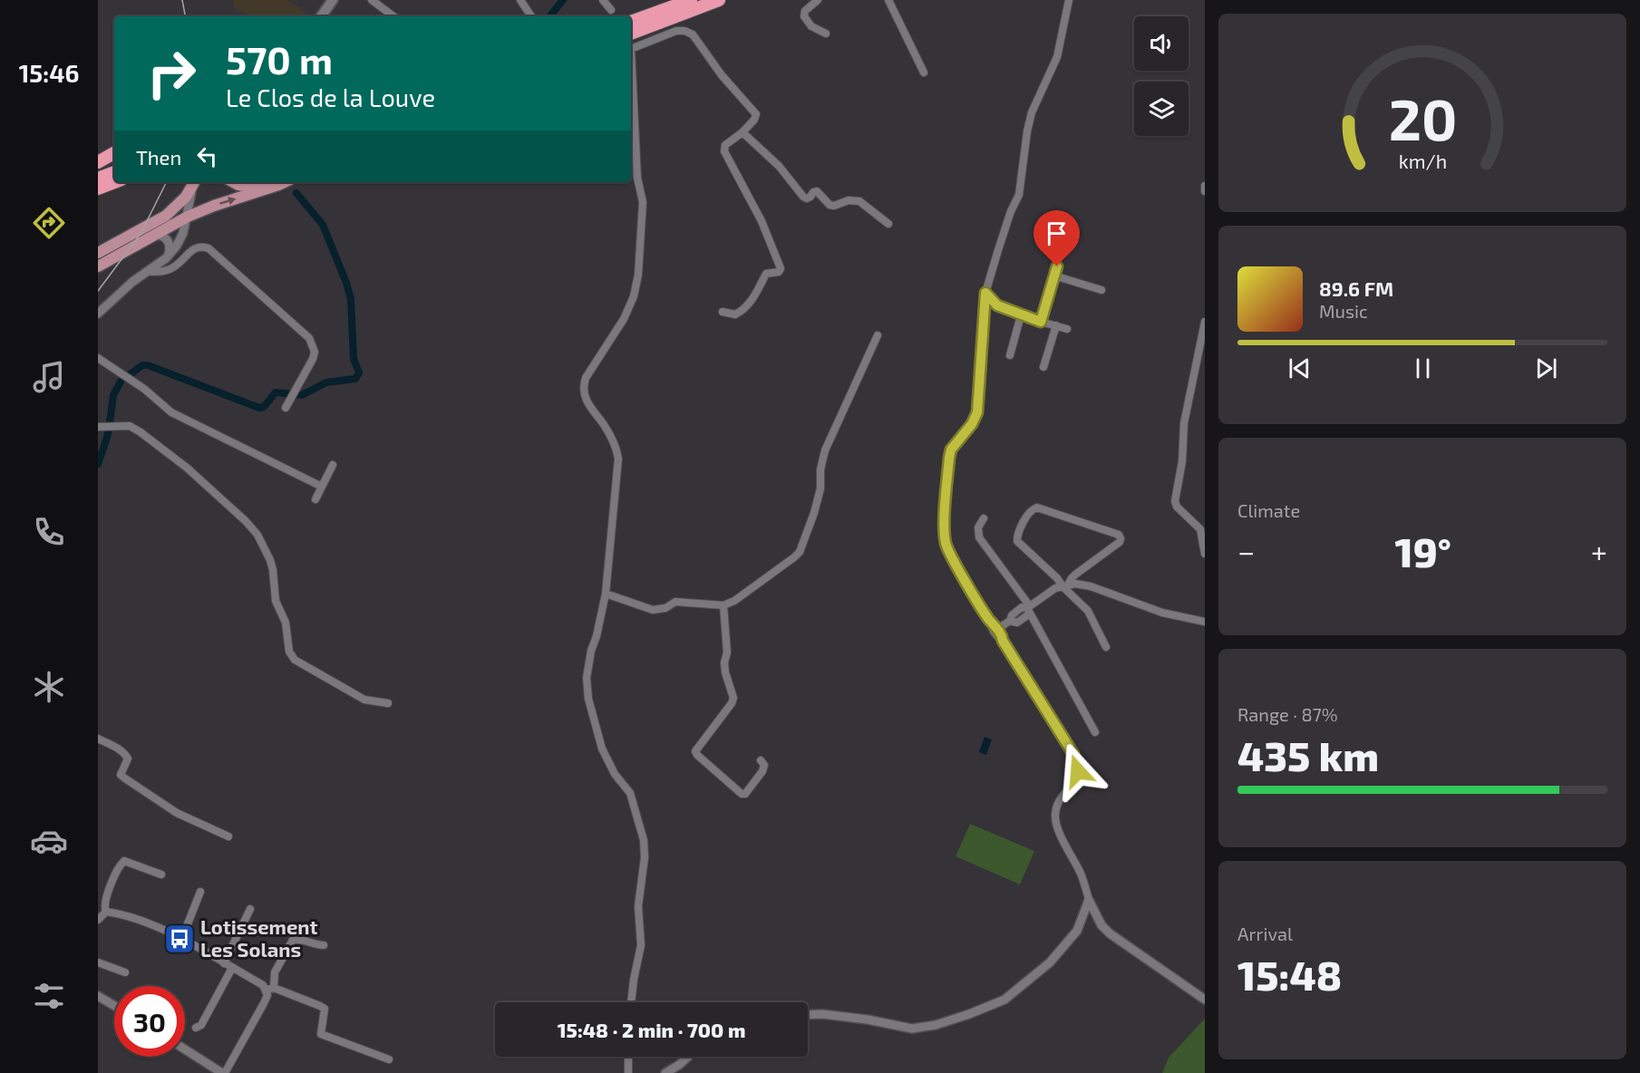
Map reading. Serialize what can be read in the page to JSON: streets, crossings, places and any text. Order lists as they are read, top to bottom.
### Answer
{
  "places": {
    "bus stop": ["Lotissement Les Solans"]
  },
  "page": {
    "tabs": "15:46",
    "turn": ["570 m", "Le Clos de la Louve"],
    "then": "Then",
    "song": ["89.6 FM", "Music"],
    "tile": [
      "Climate",
      ["Range · 87%", "435 km"],
      ["Arrival", "15:48"]
    ],
    "heat": ["−", "19°", "+"],
    "limit": "30",
    "trip": "15:48 · 2 min · 700 m",
    "gauge": ["20", "km/h"]
  }
}
